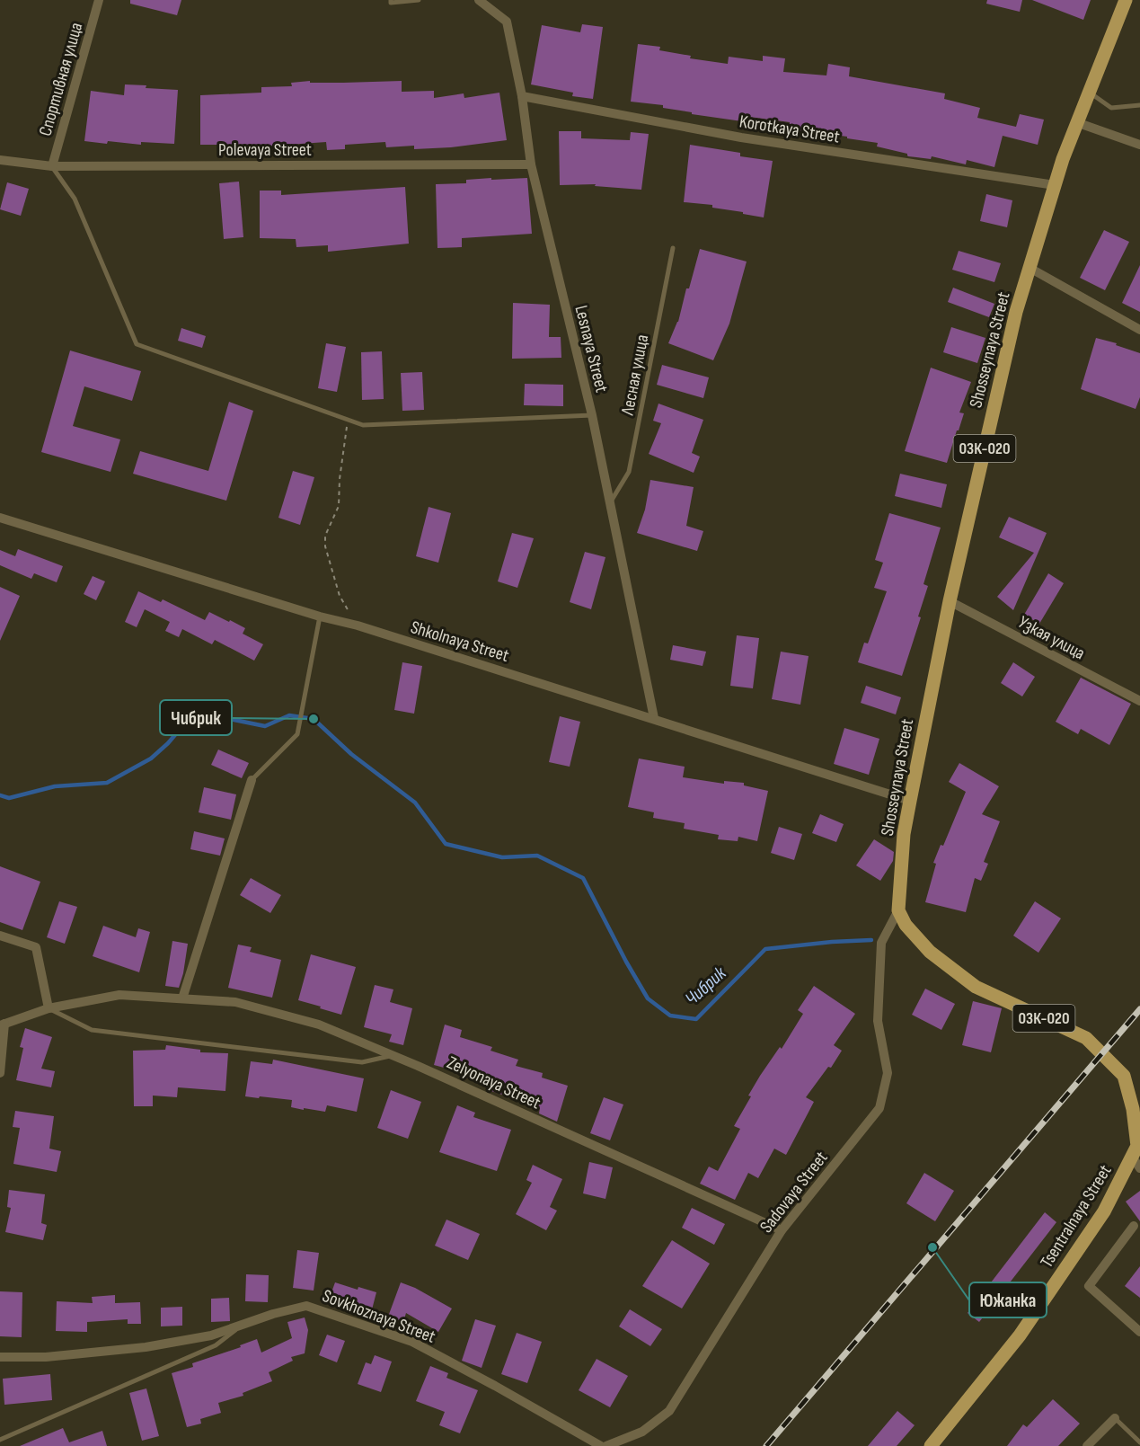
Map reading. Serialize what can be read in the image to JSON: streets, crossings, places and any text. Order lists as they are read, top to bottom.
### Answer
{
  "streets": {
    "main road": ["Shosseynaya Street", "03К-020", "Tsentralnaya Street"],
    "street": [
      "Спортивная улица",
      "Korotkaya Street",
      "Polevaya Street",
      "Lesnaya Street",
      "Узкая улица",
      "Shkolnaya Street",
      "Zelyonaya Street",
      "Sadovaya Street",
      "Sovkhoznaya Street"
    ],
    "lane": ["Лесная улица"]
  },
  "crossings": [
    ["Спортивная улица", "Polevaya Street"],
    ["Korotkaya Street", "Lesnaya Street"],
    ["Korotkaya Street", "Shosseynaya Street"],
    ["Polevaya Street", "Lesnaya Street"],
    ["Lesnaya Street", "Лесная улица"],
    ["Lesnaya Street", "Shkolnaya Street"],
    ["Shosseynaya Street", "03К-020"],
    ["Shosseynaya Street", "Узкая улица"],
    ["Shosseynaya Street", "Shkolnaya Street"],
    ["Shosseynaya Street", "Sadovaya Street"],
    ["03К-020", "Sadovaya Street"],
    ["03К-020", "Tsentralnaya Street"],
    ["Zelyonaya Street", "Sadovaya Street"]
  ],
  "water": ["Чибрик"],
  "places": ["Чибрик", "Южанка"]
}
